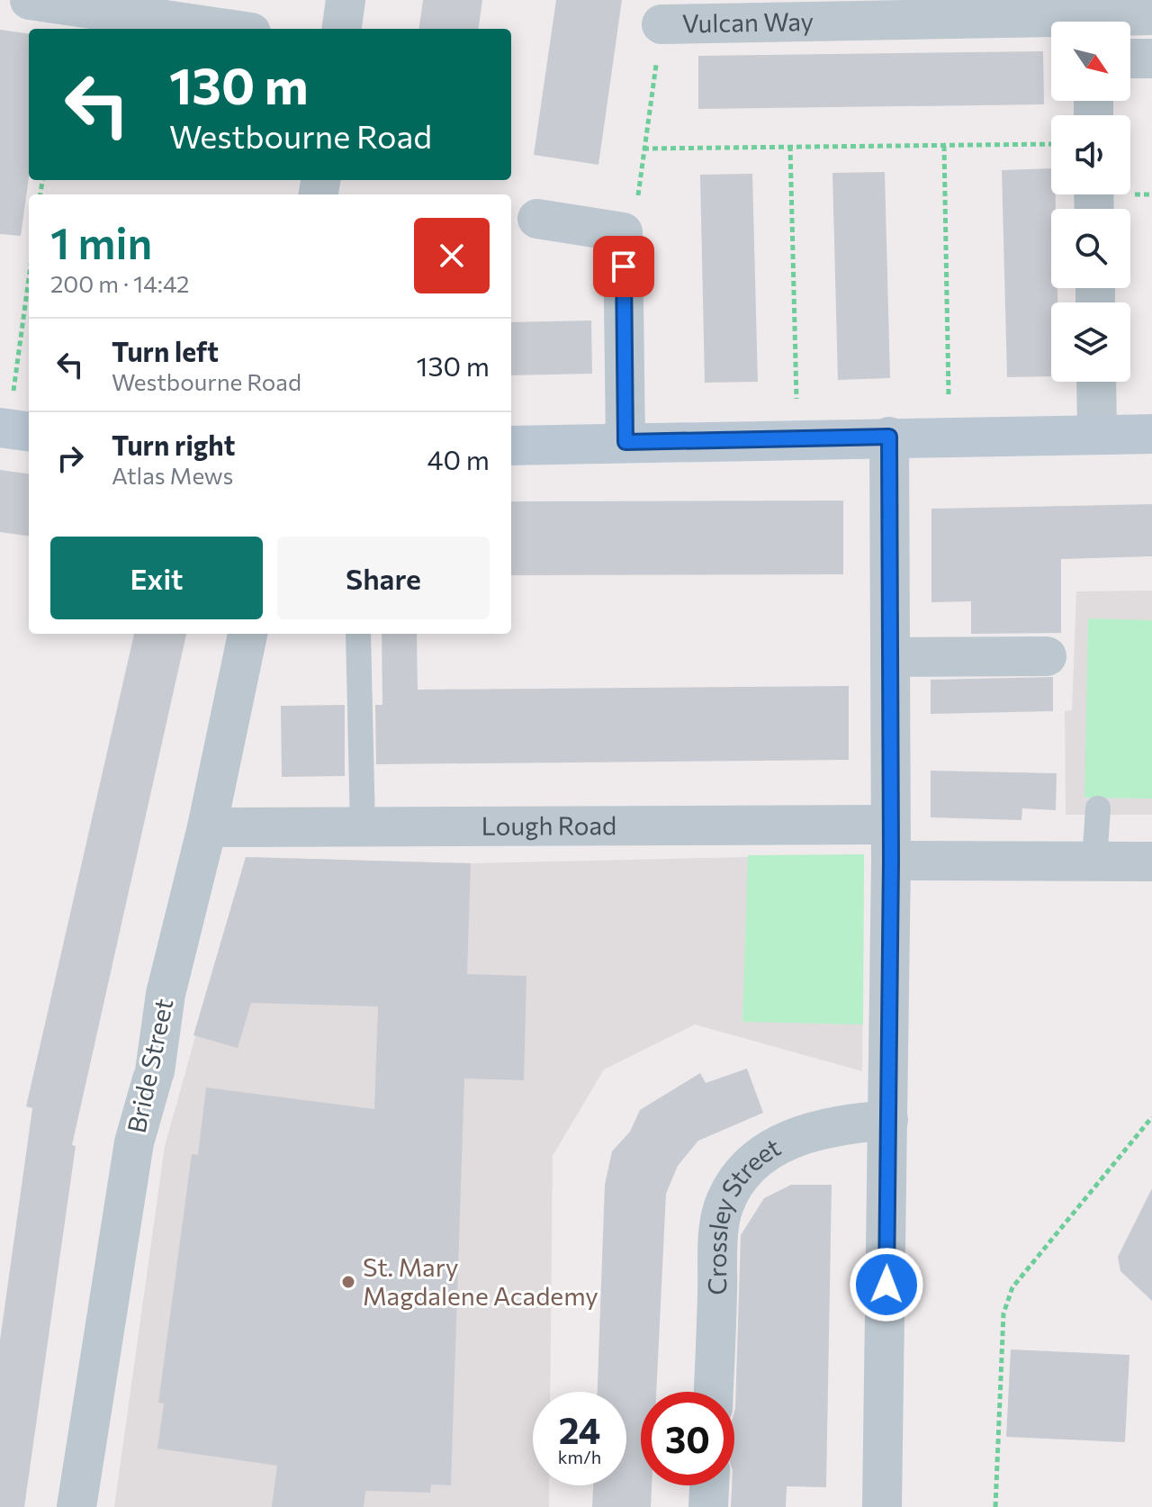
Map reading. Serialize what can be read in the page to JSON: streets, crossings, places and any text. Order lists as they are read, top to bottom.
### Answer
{
  "streets": {
    "street": [
      "Vulcan Way",
      "Lough Road",
      "Bride Street",
      "Crossley Street"
    ]
  },
  "crossings": [
    ["Lough Road", "Bride Street"]
  ],
  "places": ["St. Mary Magdalene Academy"],
  "north": "bottom right",
  "page": {
    "turn": ["130 m", "Westbourne Road"],
    "heading": ["1 min", "200 m · 14:42"],
    "list": [
      {
        "name": "Turn left",
        "note": "Westbourne Road",
        "value": "130 m"
      },
      {
        "name": "Turn right",
        "note": "Atlas Mews",
        "value": "40 m"
      }
    ],
    "buttons": ["Exit", "Share"],
    "speed": "24 km/h",
    "limit": "30"
  }
}
